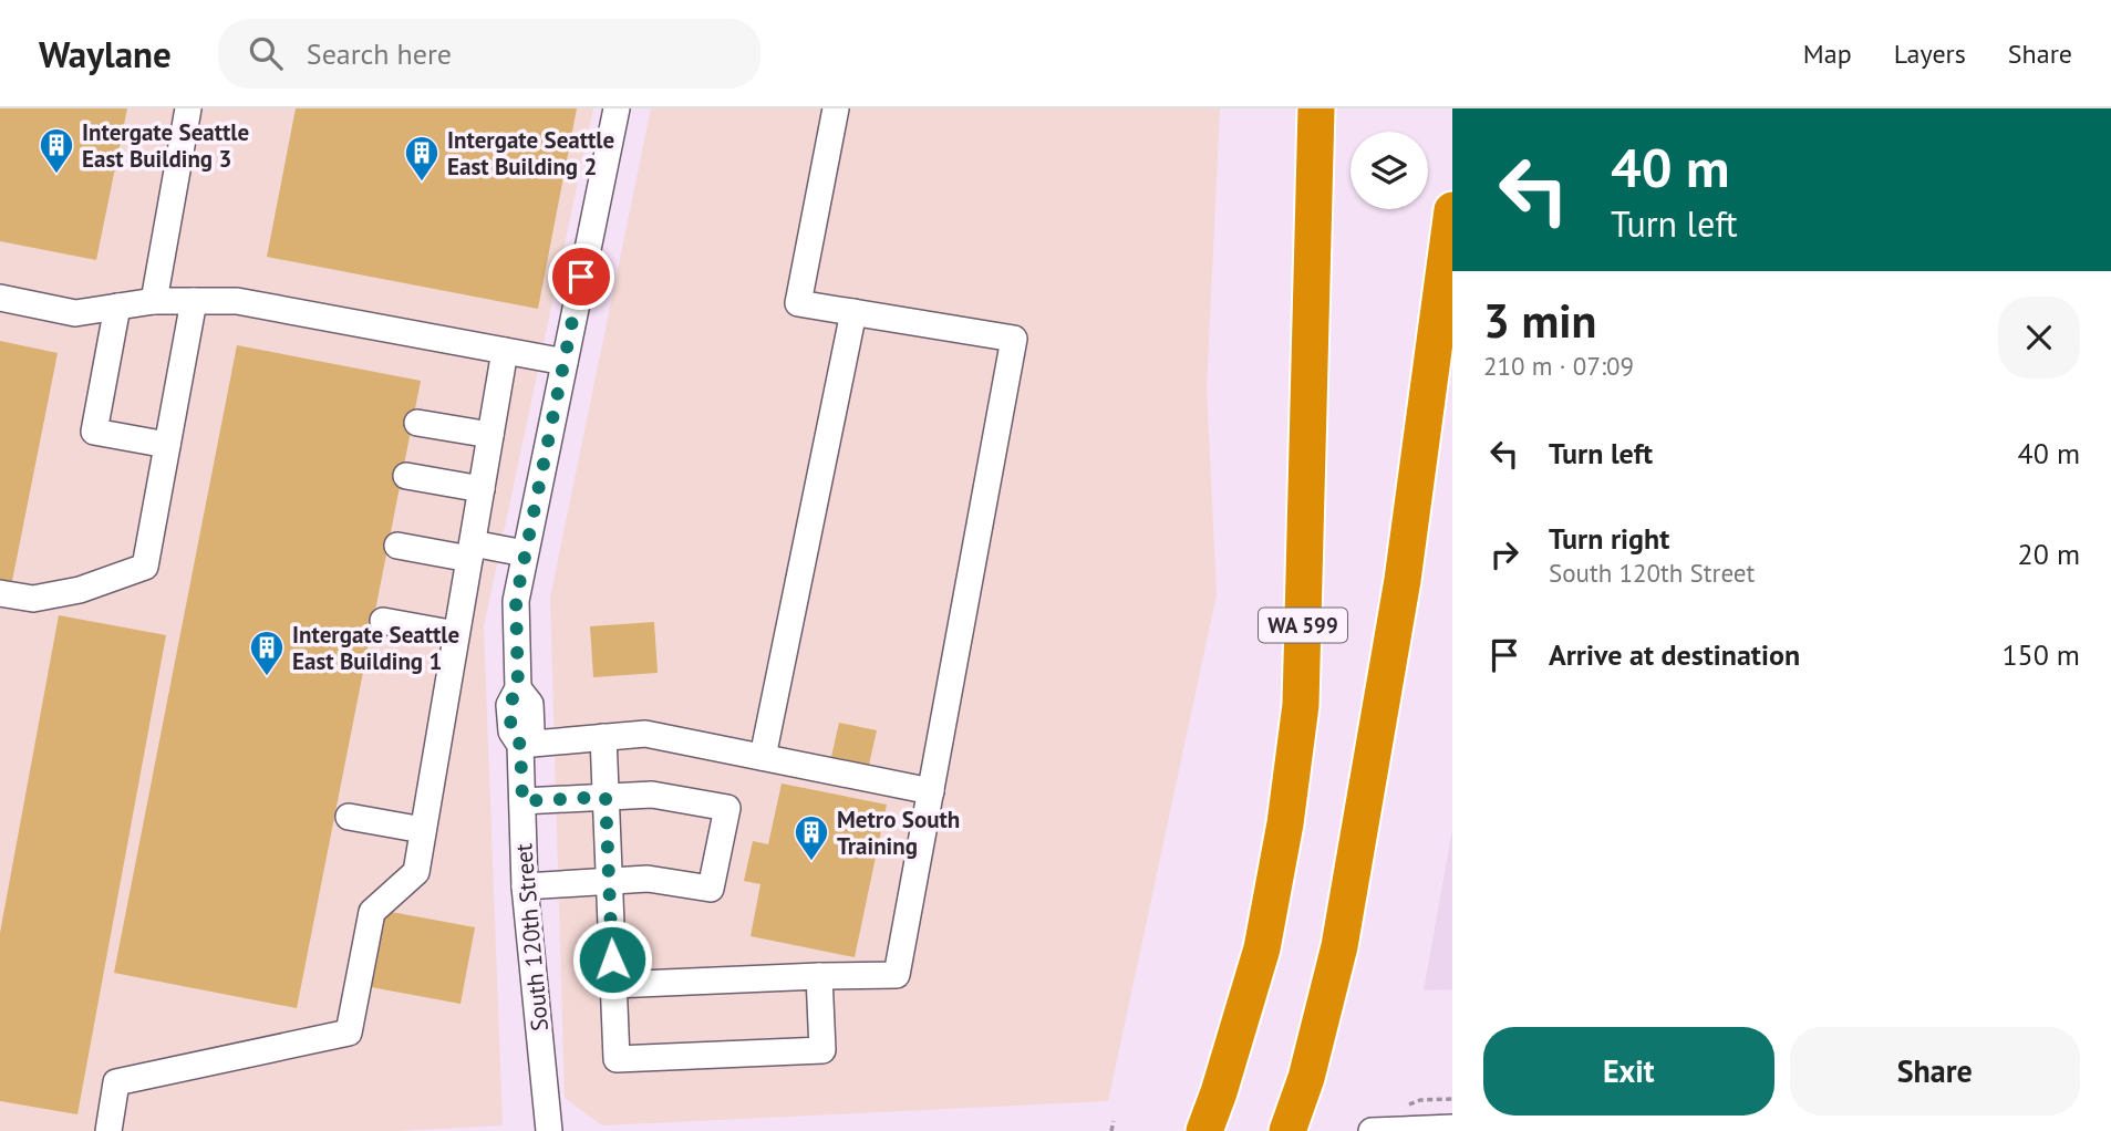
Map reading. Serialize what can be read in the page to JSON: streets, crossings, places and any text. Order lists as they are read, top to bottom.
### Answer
{
  "streets": {
    "highway": ["WA 599"],
    "street": ["South 120th Street"]
  },
  "places": {
    "building": [
      "Intergate Seattle East Building 3",
      "Intergate Seattle East Building 2",
      "Intergate Seattle East Building 1",
      "Metro South Training"
    ]
  },
  "page": {
    "header": "Waylane",
    "search": "Search here",
    "nav": ["Map", "Layers", "Share"],
    "turn": ["40 m", "Turn left"],
    "heading": ["3 min", "210 m · 07:09"],
    "list": [
      {
        "name": "Turn left",
        "value": "40 m"
      },
      {
        "name": "Turn right",
        "note": "South 120th Street",
        "value": "20 m"
      },
      {
        "name": "Arrive at destination",
        "value": "150 m"
      }
    ],
    "buttons": ["Exit", "Share"]
  }
}
